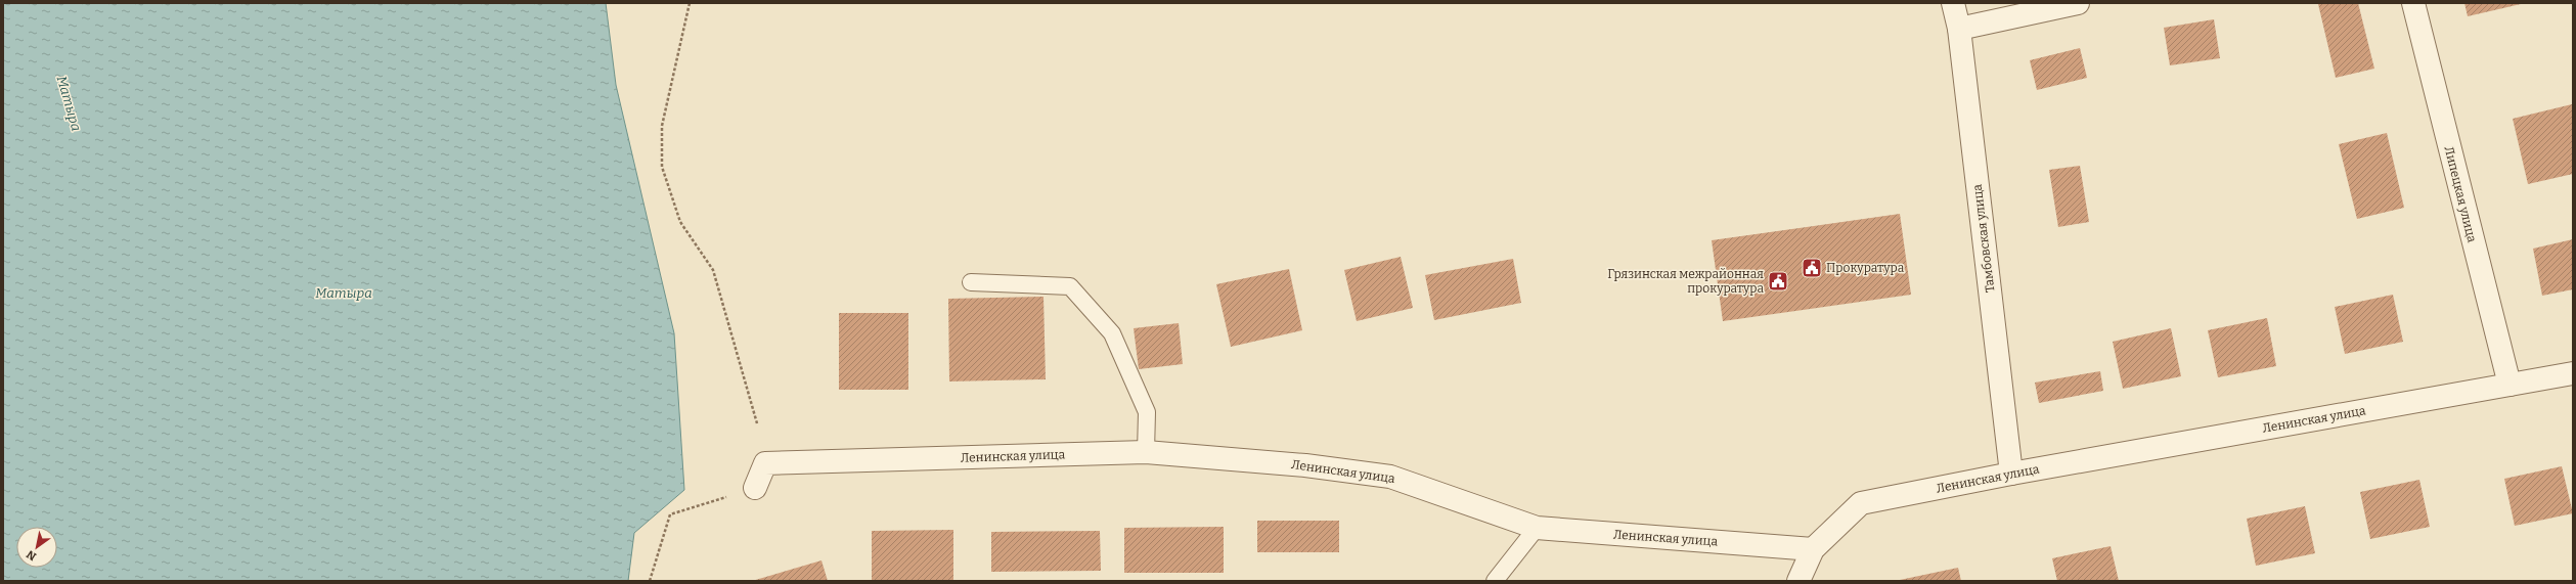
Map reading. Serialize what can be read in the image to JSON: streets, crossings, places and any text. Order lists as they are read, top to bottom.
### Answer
{
  "streets": {
    "street": ["Липецкая улица", "Тамбовская улица", "Ленинская улица"]
  },
  "crossings": [
    ["Липецкая улица", "Ленинская улица"],
    ["Тамбовская улица", "Ленинская улица"]
  ],
  "water": ["Матыра"],
  "places": {
    "public building": ["Прокуратура", "Грязинская межрайонная прокуратура"]
  },
  "north": "bottom left"
}
